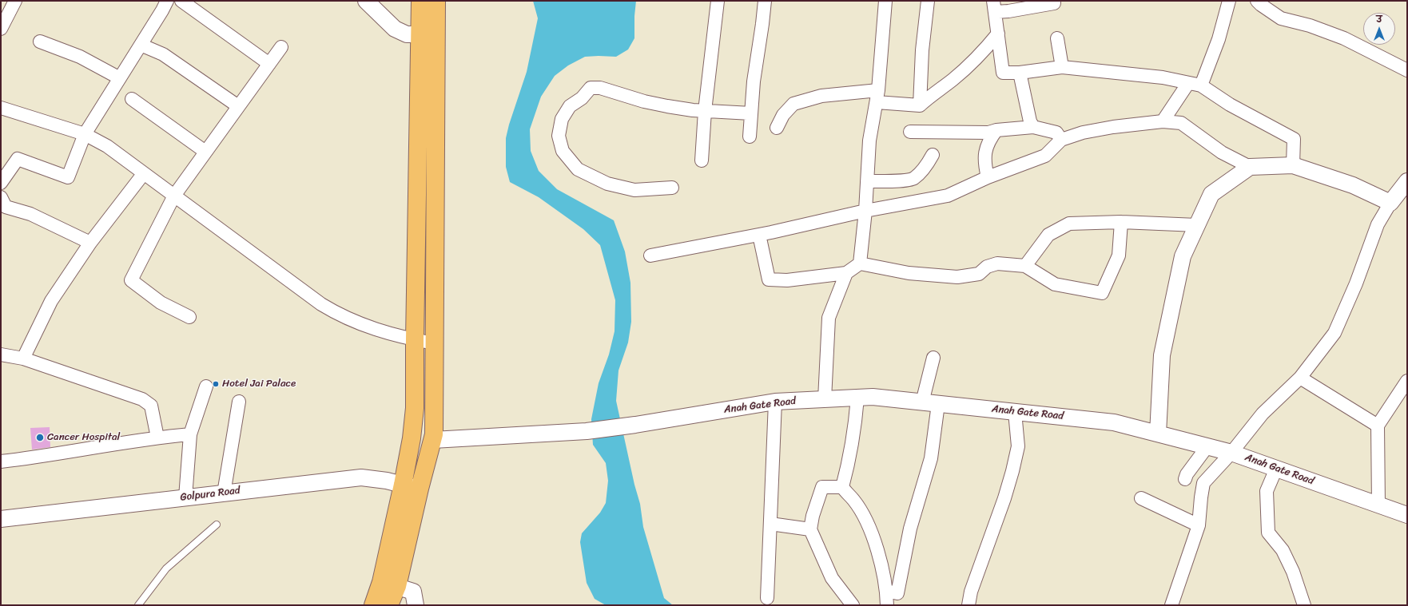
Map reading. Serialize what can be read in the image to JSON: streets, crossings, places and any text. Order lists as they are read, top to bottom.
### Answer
{
  "streets": {
    "street": ["Anah Gate Road", "Golpura Road"]
  },
  "places": ["Hotel Jai Palace", "Cancer Hospital"],
  "north": "top"
}
